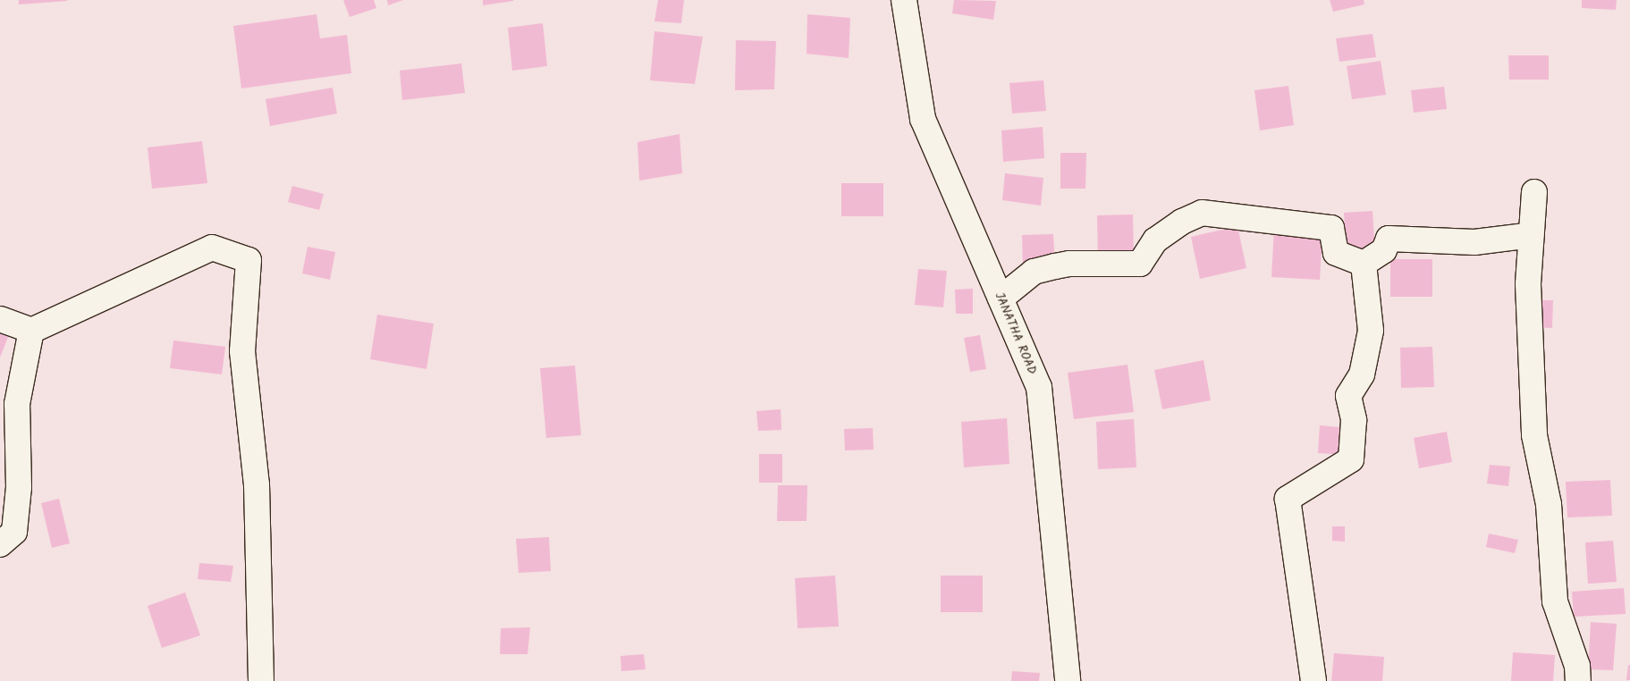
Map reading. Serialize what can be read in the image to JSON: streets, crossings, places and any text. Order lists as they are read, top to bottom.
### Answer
{
  "streets": {
    "street": ["JANATHA ROAD"]
  }
}
